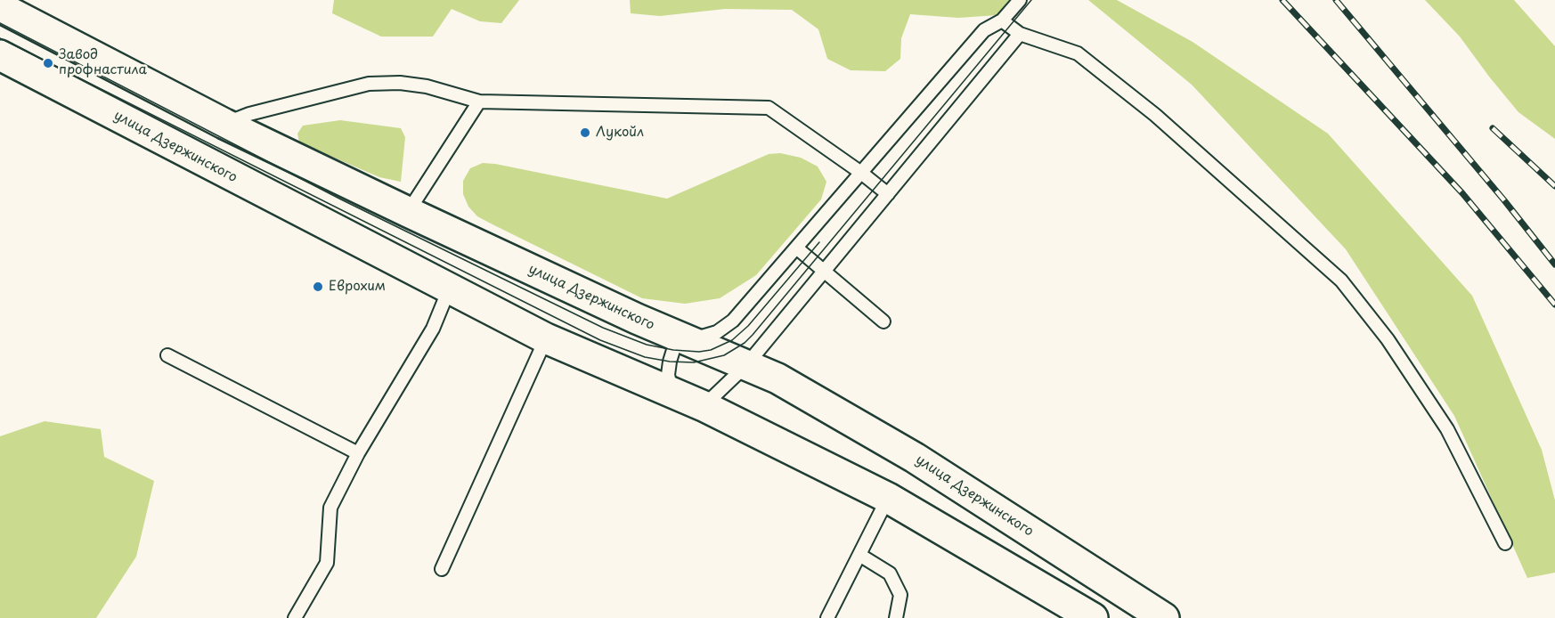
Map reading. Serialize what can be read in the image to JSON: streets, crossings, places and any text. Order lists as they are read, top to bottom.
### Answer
{
  "streets": {
    "main road": ["улица Дзержинского"]
  },
  "places": ["Завод профнастила", "Лукойл", "Еврохим"]
}
